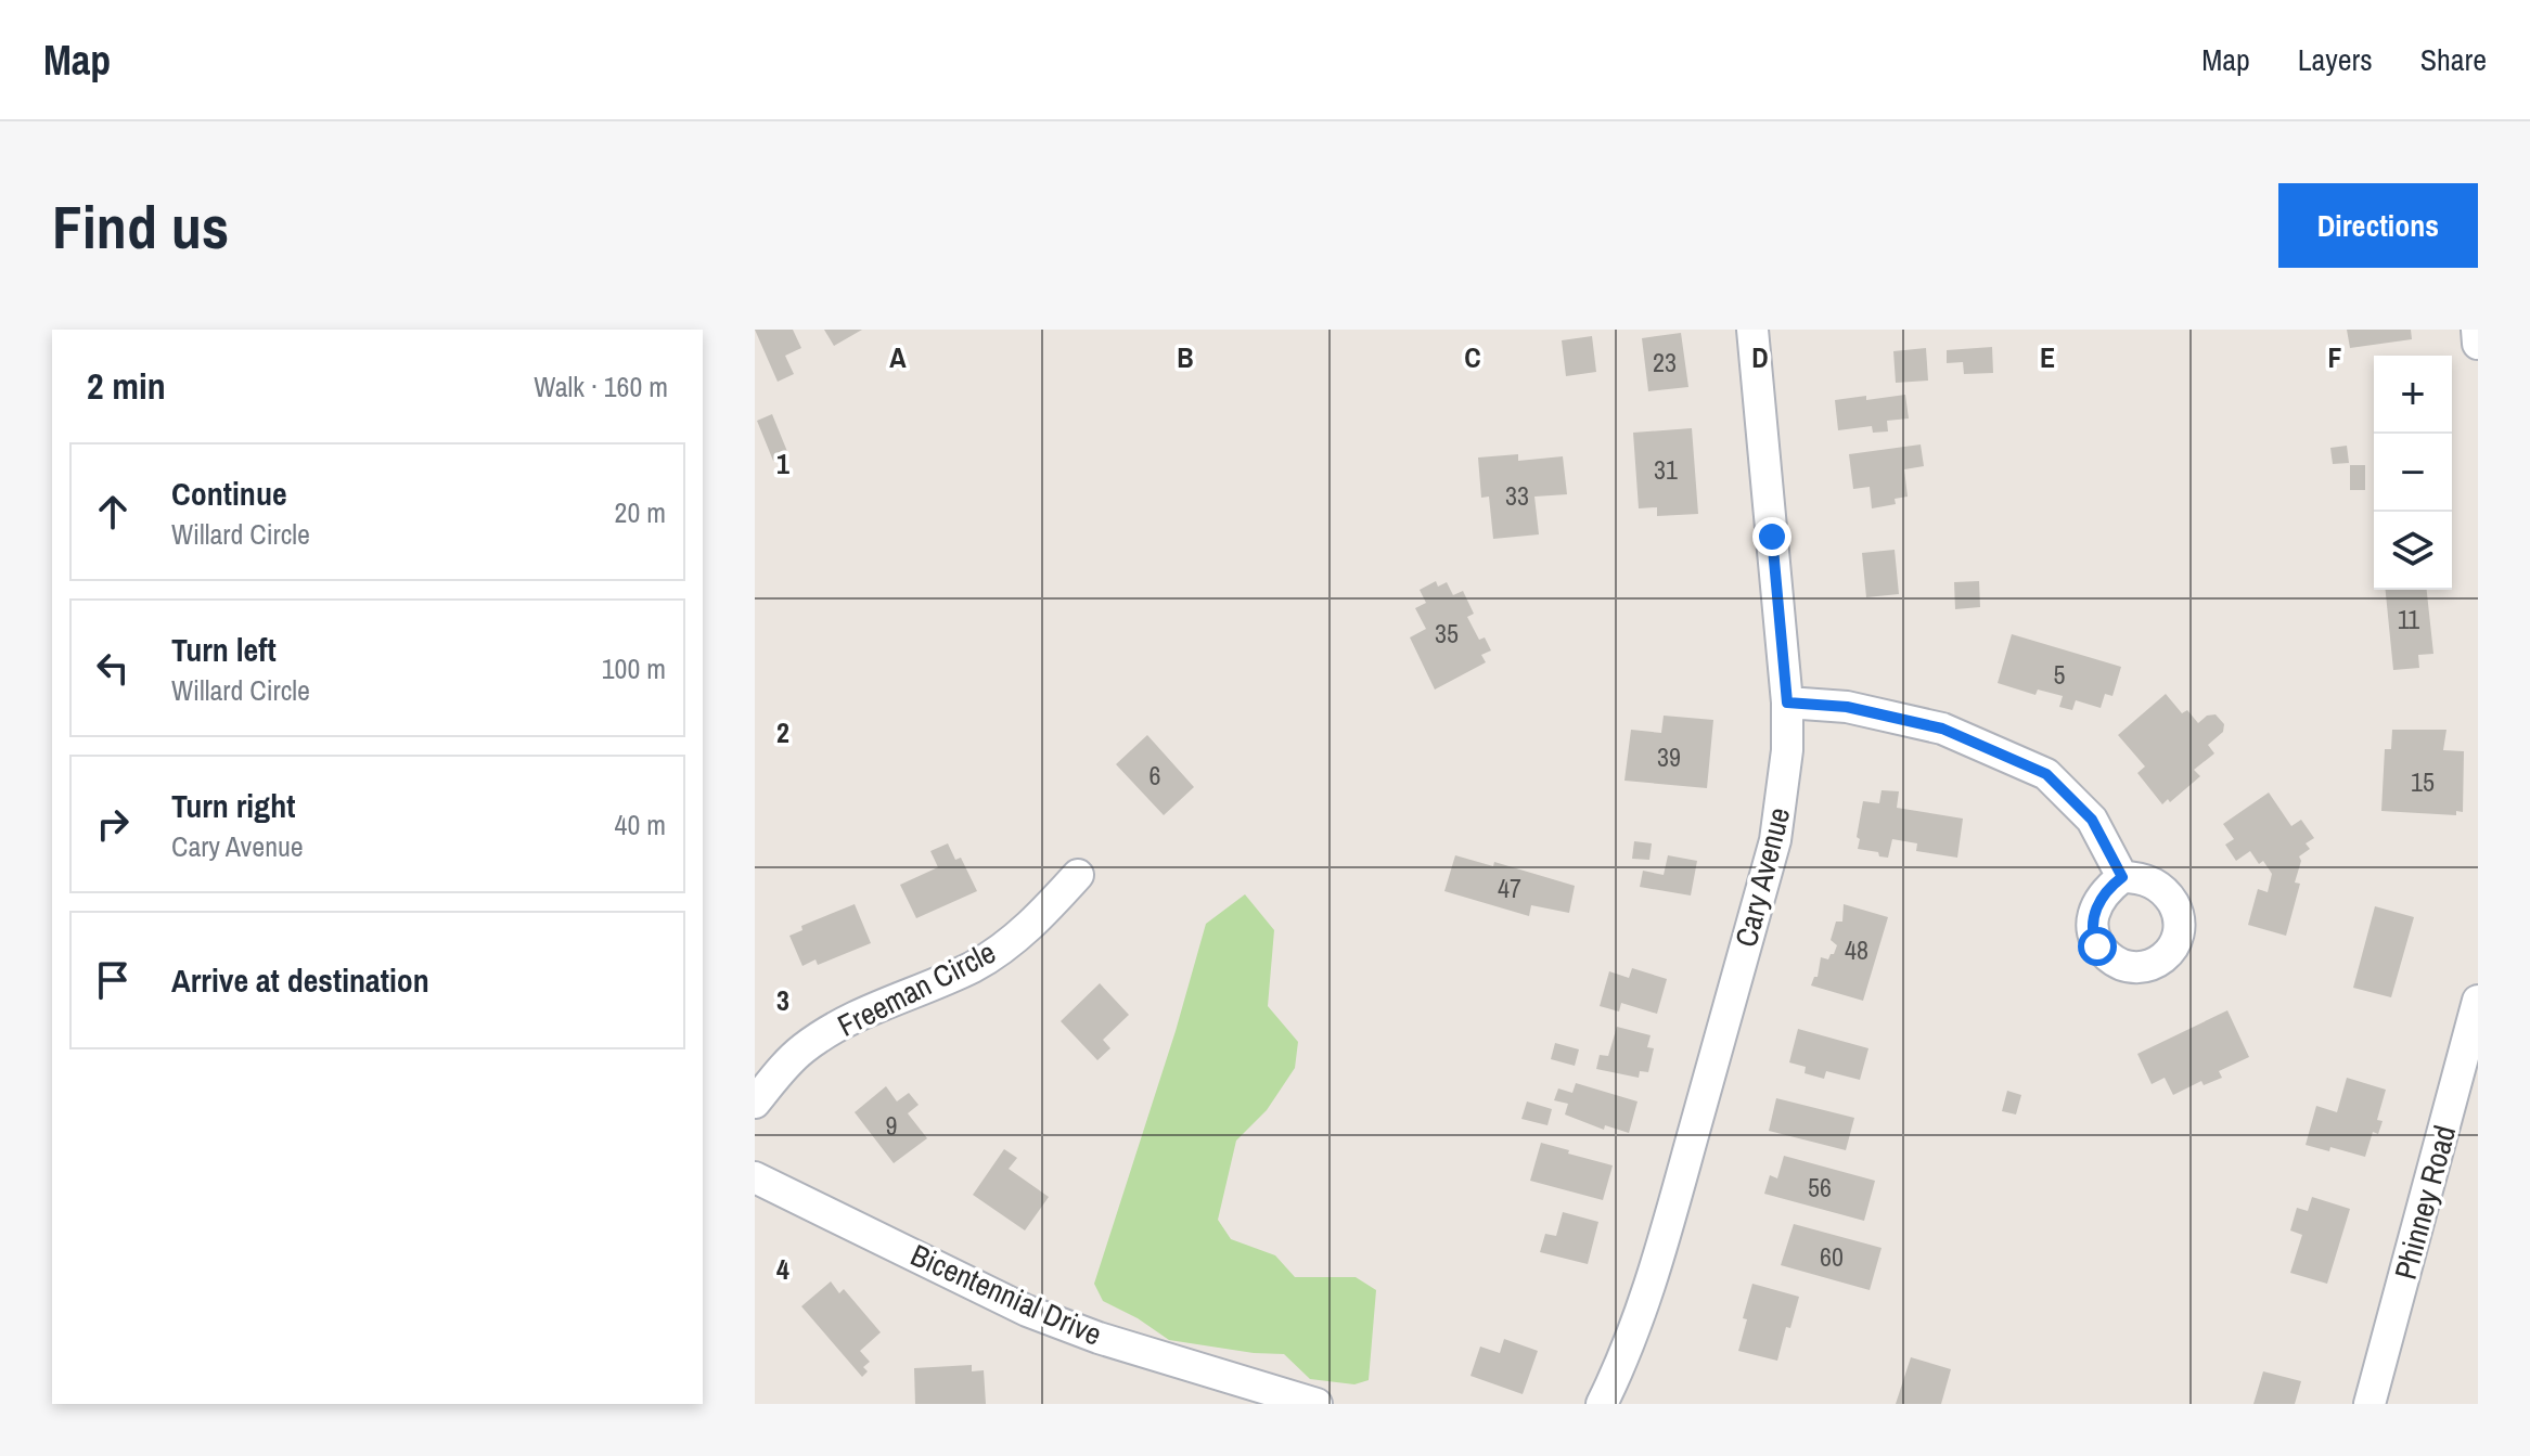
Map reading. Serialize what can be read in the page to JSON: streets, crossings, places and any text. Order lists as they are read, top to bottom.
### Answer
{
  "streets": {
    "street": [
      "Cary Avenue",
      "Freeman Circle",
      "Phinney Road",
      "Bicentennial Drive"
    ]
  },
  "house_numbers": [
    "23",
    "31",
    "33",
    "11",
    "35",
    "5",
    "39",
    "6",
    "15",
    "47",
    "48",
    "9",
    "56",
    "60"
  ],
  "page": {
    "header": "Map",
    "nav": ["Map", "Layers", "Share"],
    "buttons": "Directions",
    "title": "Find us",
    "heading": ["2 min", "Walk · 160 m"],
    "map_buttons": ["+", "−"],
    "list": [
      ["Continue", "Willard Circle", "20 m"],
      ["Turn left", "Willard Circle", "100 m"],
      ["Turn right", "Cary Avenue", "40 m"],
      "Arrive at destination"
    ]
  },
  "grid": {
    "columns": [
      "A",
      "B",
      "C",
      "D",
      "E",
      "F"
    ],
    "rows": [
      "1",
      "2",
      "3",
      "4"
    ]
  }
}
